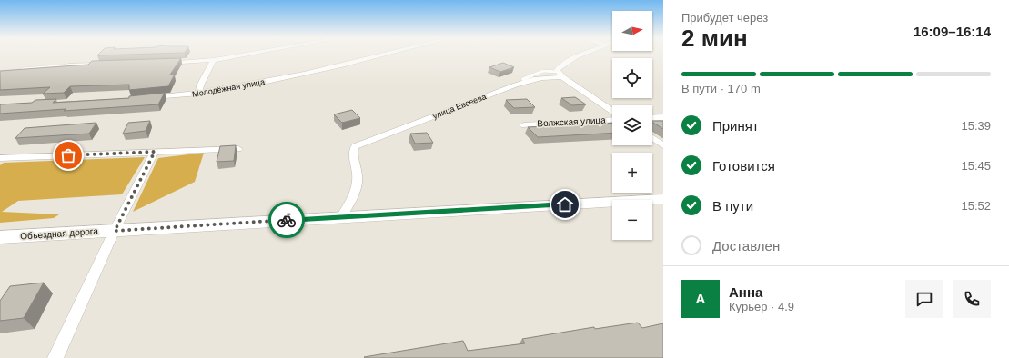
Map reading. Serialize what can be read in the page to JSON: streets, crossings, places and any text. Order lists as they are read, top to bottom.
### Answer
{
  "streets": {
    "main road": ["Объездная дорога"],
    "street": ["Молодёжная улица", "улица Евсеева", "Волжская улица"]
  },
  "crossings": [
    ["улица Евсеева", "Объездная дорога"]
  ],
  "north": "right",
  "page": {
    "heading": ["2 мин", "Прибудет через", "16:09–16:14"],
    "panel": ["Анна", "Курьер · 4.9"],
    "map_buttons": ["+", "−"],
    "bar": "В пути · 170 m",
    "list": [
      ["Принят", "15:39"],
      ["Готовится", "15:45"],
      ["В пути", "15:52"],
      "Доставлен"
    ],
    "round": "А"
  }
}
